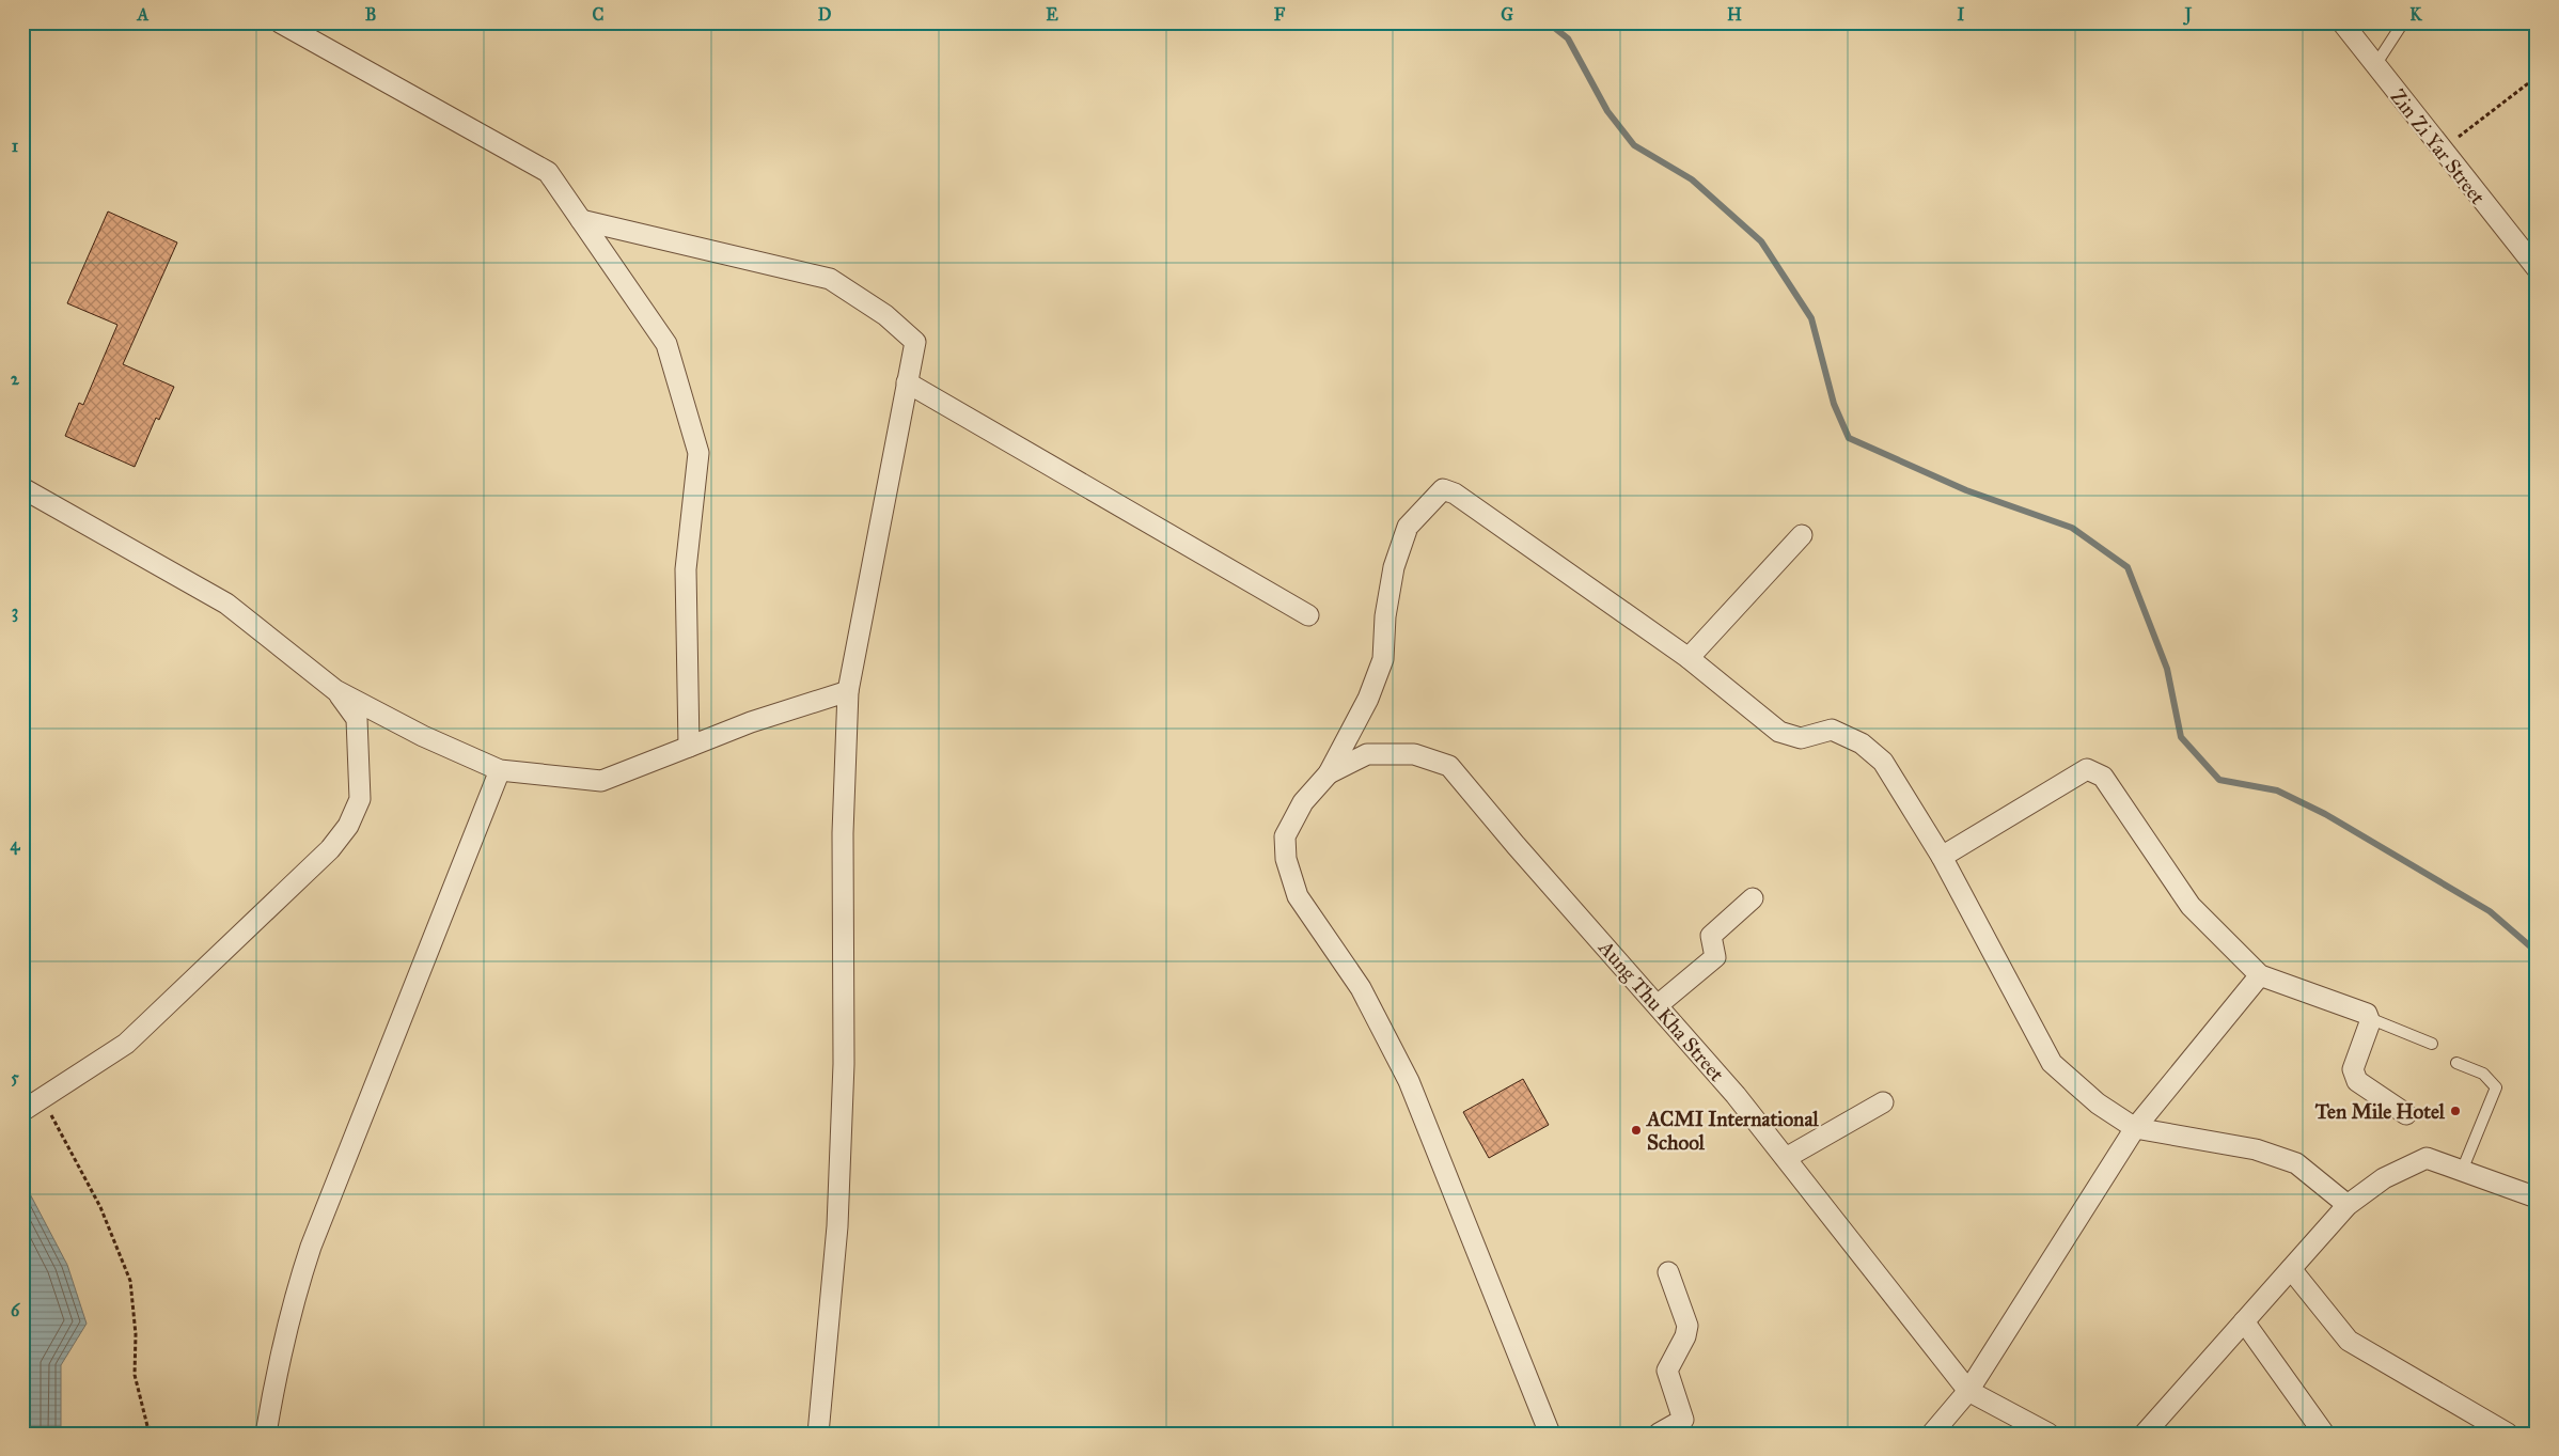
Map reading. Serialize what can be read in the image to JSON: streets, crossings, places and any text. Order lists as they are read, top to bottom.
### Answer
{
  "streets": {
    "street": ["Zin Zi Yar Street", "Aung Thu Kha Street"]
  },
  "places": ["Ten Mile Hotel", "ACMI International School"],
  "grid": {
    "columns": [
      "A",
      "B",
      "C",
      "D",
      "E",
      "F",
      "G",
      "H",
      "I",
      "J",
      "K"
    ],
    "rows": [
      "1",
      "2",
      "3",
      "4",
      "5",
      "6"
    ]
  }
}
